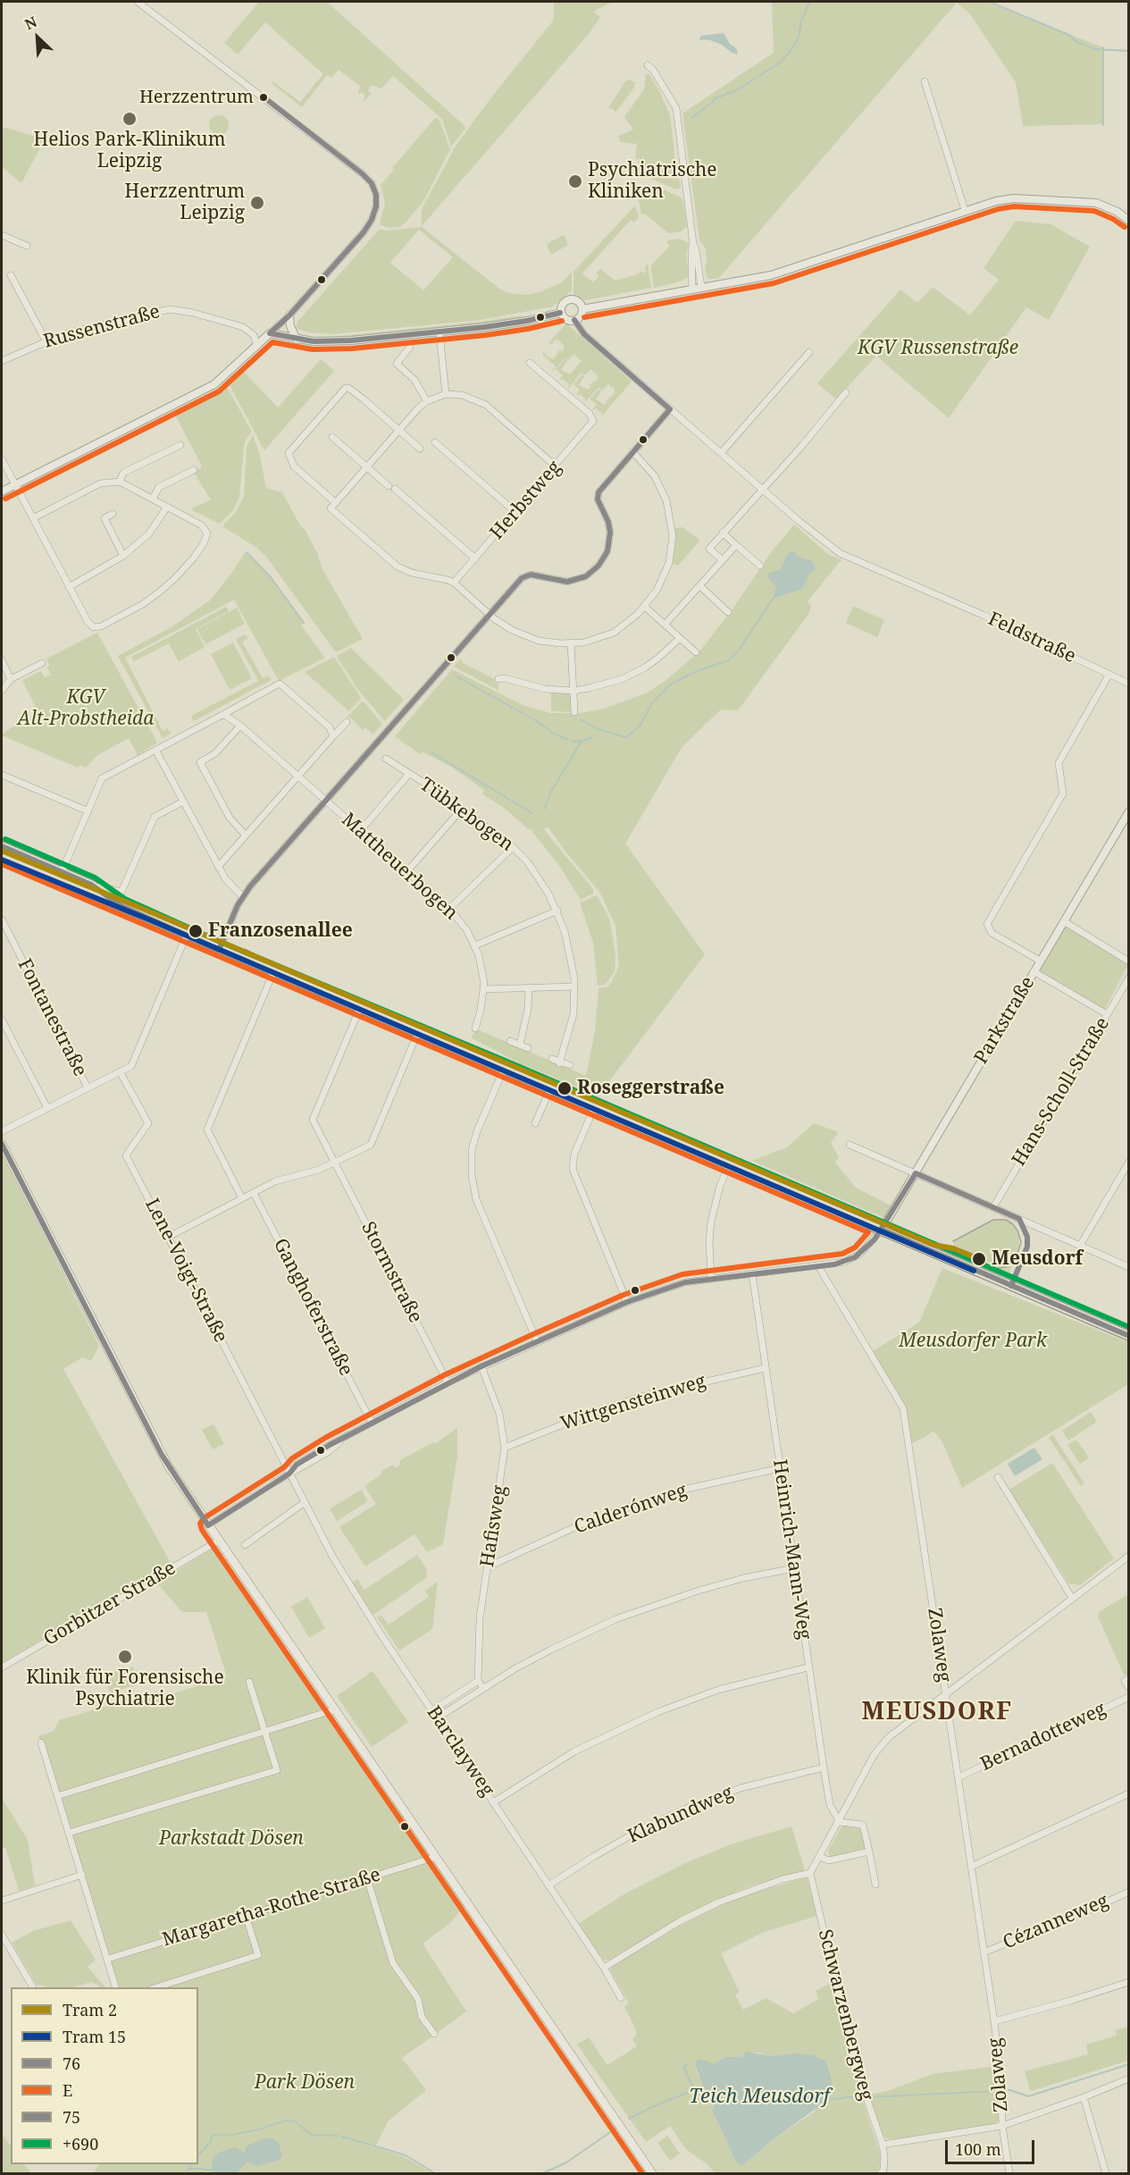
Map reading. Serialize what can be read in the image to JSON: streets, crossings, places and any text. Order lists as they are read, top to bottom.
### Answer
{
  "streets": {
    "street": [
      "Russenstraße",
      "Herbstweg",
      "Feldstraße",
      "Tübkebogen",
      "Mattheuerbogen",
      "Fontanestraße",
      "Parkstraße",
      "Hans-Scholl-Straße",
      "Lene-Voigt-Straße",
      "Stormstraße",
      "Ganghoferstraße",
      "Wittgensteinweg",
      "Calderónweg",
      "Hafisweg",
      "Heinrich-Mann-Weg",
      "Gorbitzer Straße",
      "Zolaweg",
      "Bernadotteweg",
      "Barclayweg",
      "Klabundweg",
      "Margaretha-Rothe-Straße",
      "Cézanneweg",
      "Schwarzenbergweg"
    ]
  },
  "crossings": [
    ["Lene-Voigt-Straße", "Barclayweg"],
    ["Wittgensteinweg", "Hafisweg"],
    ["Wittgensteinweg", "Heinrich-Mann-Weg"],
    ["Calderónweg", "Hafisweg"],
    ["Calderónweg", "Heinrich-Mann-Weg"],
    ["Heinrich-Mann-Weg", "Klabundweg"],
    ["Zolaweg", "Bernadotteweg"],
    ["Zolaweg", "Cézanneweg"],
    ["Barclayweg", "Klabundweg"]
  ],
  "districts": ["MEUSDORF"],
  "water": ["Teich Meusdorf"],
  "parks": [
    "KGV Russenstraße",
    "KGV Alt-Probstheida",
    "Meusdorfer Park",
    "Parkstadt Dösen",
    "Park Dösen"
  ],
  "places": [
    "Herzzentrum",
    "Helios Park-Klinikum Leipzig",
    "Psychiatrische Kliniken",
    "Herzzentrum Leipzig",
    "Franzosenallee",
    "Roseggerstraße",
    "Meusdorf",
    "Klinik für Forensische Psychiatrie"
  ],
  "lines": [
    "transit line 76",
    "transit line E",
    "transit line +690",
    "tram line 2",
    "tram line 15",
    "transit line 75"
  ],
  "legend": [
    "Tram 2",
    "Tram 15",
    "76",
    "E",
    "75",
    "+690"
  ],
  "scale_bar": "100 m",
  "north": "top left"
}
